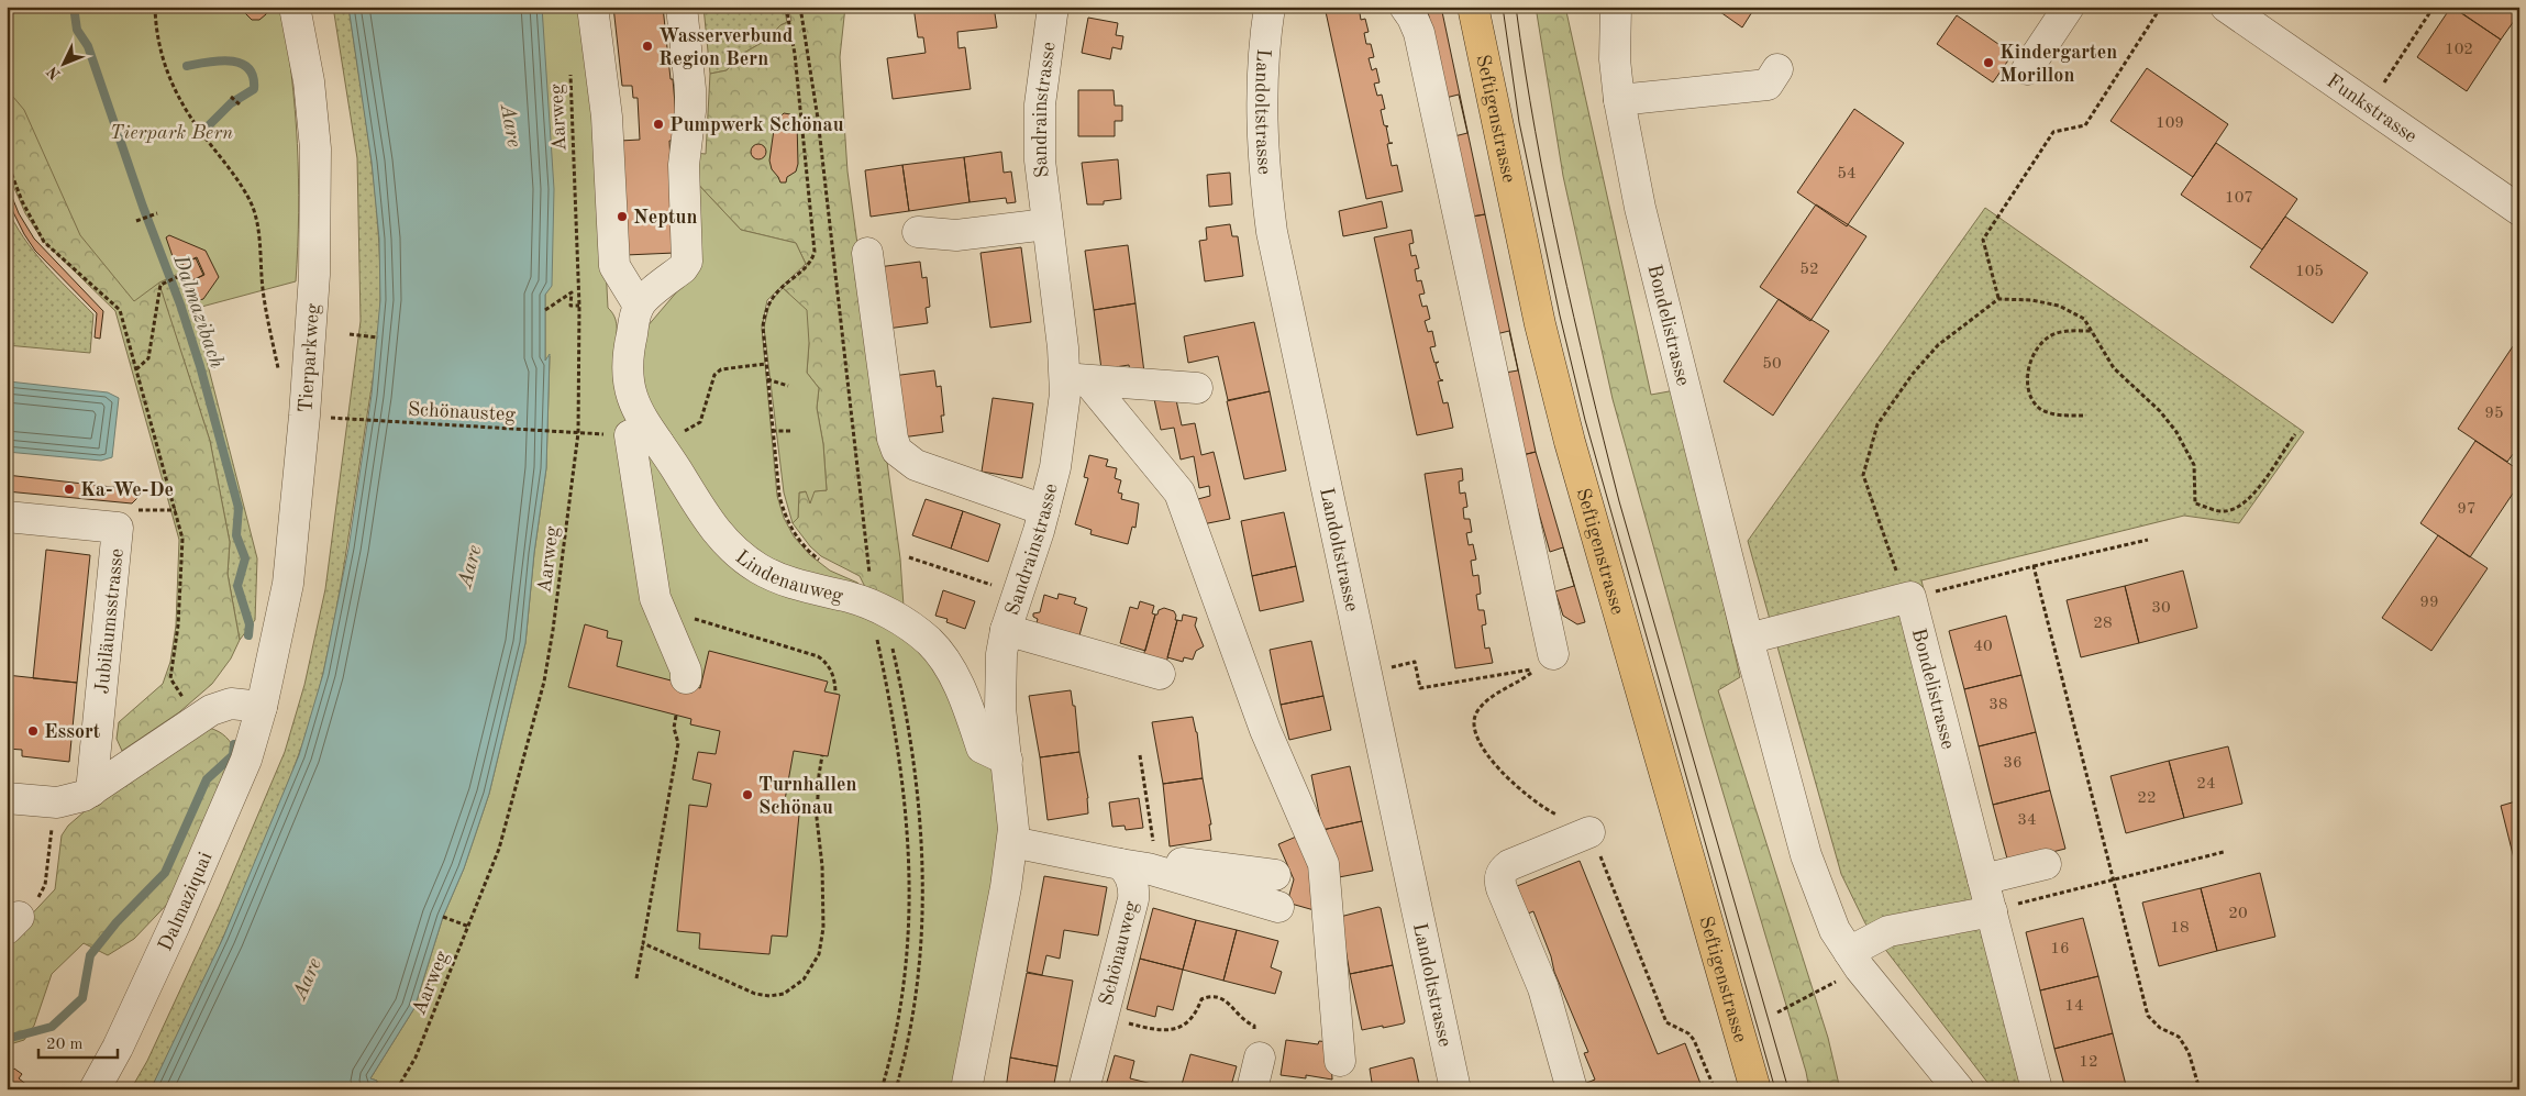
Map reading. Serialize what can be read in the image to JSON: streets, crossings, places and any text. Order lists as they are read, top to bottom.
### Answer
{
  "streets": {
    "main road": ["Seftigenstrasse"],
    "street": [
      "Funkstrasse",
      "Sandrainstrasse",
      "Landoltstrasse",
      "Bondelistrasse",
      "Tierparkweg",
      "Lindenauweg",
      "Jubiläumsstrasse",
      "Dalmaziquai",
      "Schönauweg"
    ],
    "path": ["Aarweg", "Schönausteg"]
  },
  "crossings": [
    ["Sandrainstrasse", "Lindenauweg"],
    ["Aarweg", "Schönausteg"],
    ["Tierparkweg", "Dalmaziquai"]
  ],
  "water": ["Aare", "Dalmazibach"],
  "parks": ["Tierpark Bern"],
  "places": [
    "Wasserverbund Region Bern",
    "Kindergarten Morillon",
    "Pumpwerk Schönau",
    "Neptun",
    "Ka-We-De",
    "Essort",
    "Turnhallen Schönau"
  ],
  "house_numbers": [
    "102",
    "109",
    "54",
    "107",
    "52",
    "105",
    "50",
    "95",
    "97",
    "99",
    "30",
    "28",
    "40",
    "38",
    "36",
    "24",
    "22",
    "34",
    "20",
    "18",
    "16",
    "14",
    "12"
  ],
  "scale_bar": "20 m",
  "north": "bottom left"
}
